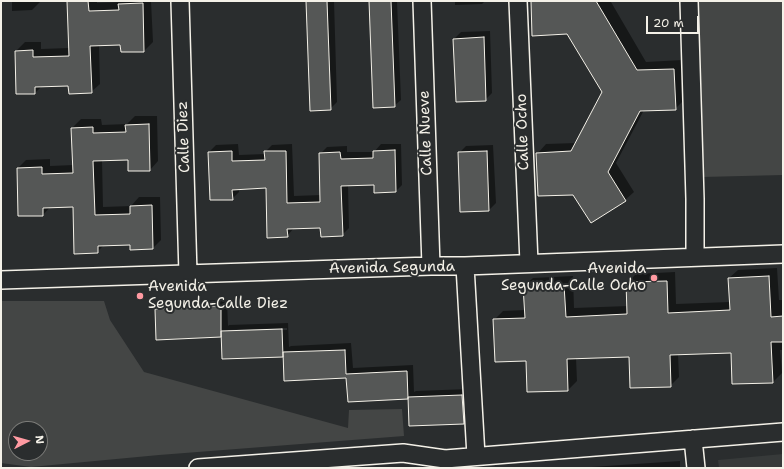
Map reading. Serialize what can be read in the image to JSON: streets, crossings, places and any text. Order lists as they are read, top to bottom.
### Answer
{
  "streets": {
    "street": [
      "Calle Ocho",
      "Calle Nueve",
      "Calle Diez",
      "Avenida Segunda"
    ]
  },
  "crossings": [
    ["Calle Ocho", "Avenida Segunda"],
    ["Calle Nueve", "Avenida Segunda"],
    ["Calle Diez", "Avenida Segunda"]
  ],
  "places": ["Avenida Segunda-Calle Ocho", "Avenida Segunda-Calle Diez"],
  "scale_bar": "20 m",
  "north": "right"
}
